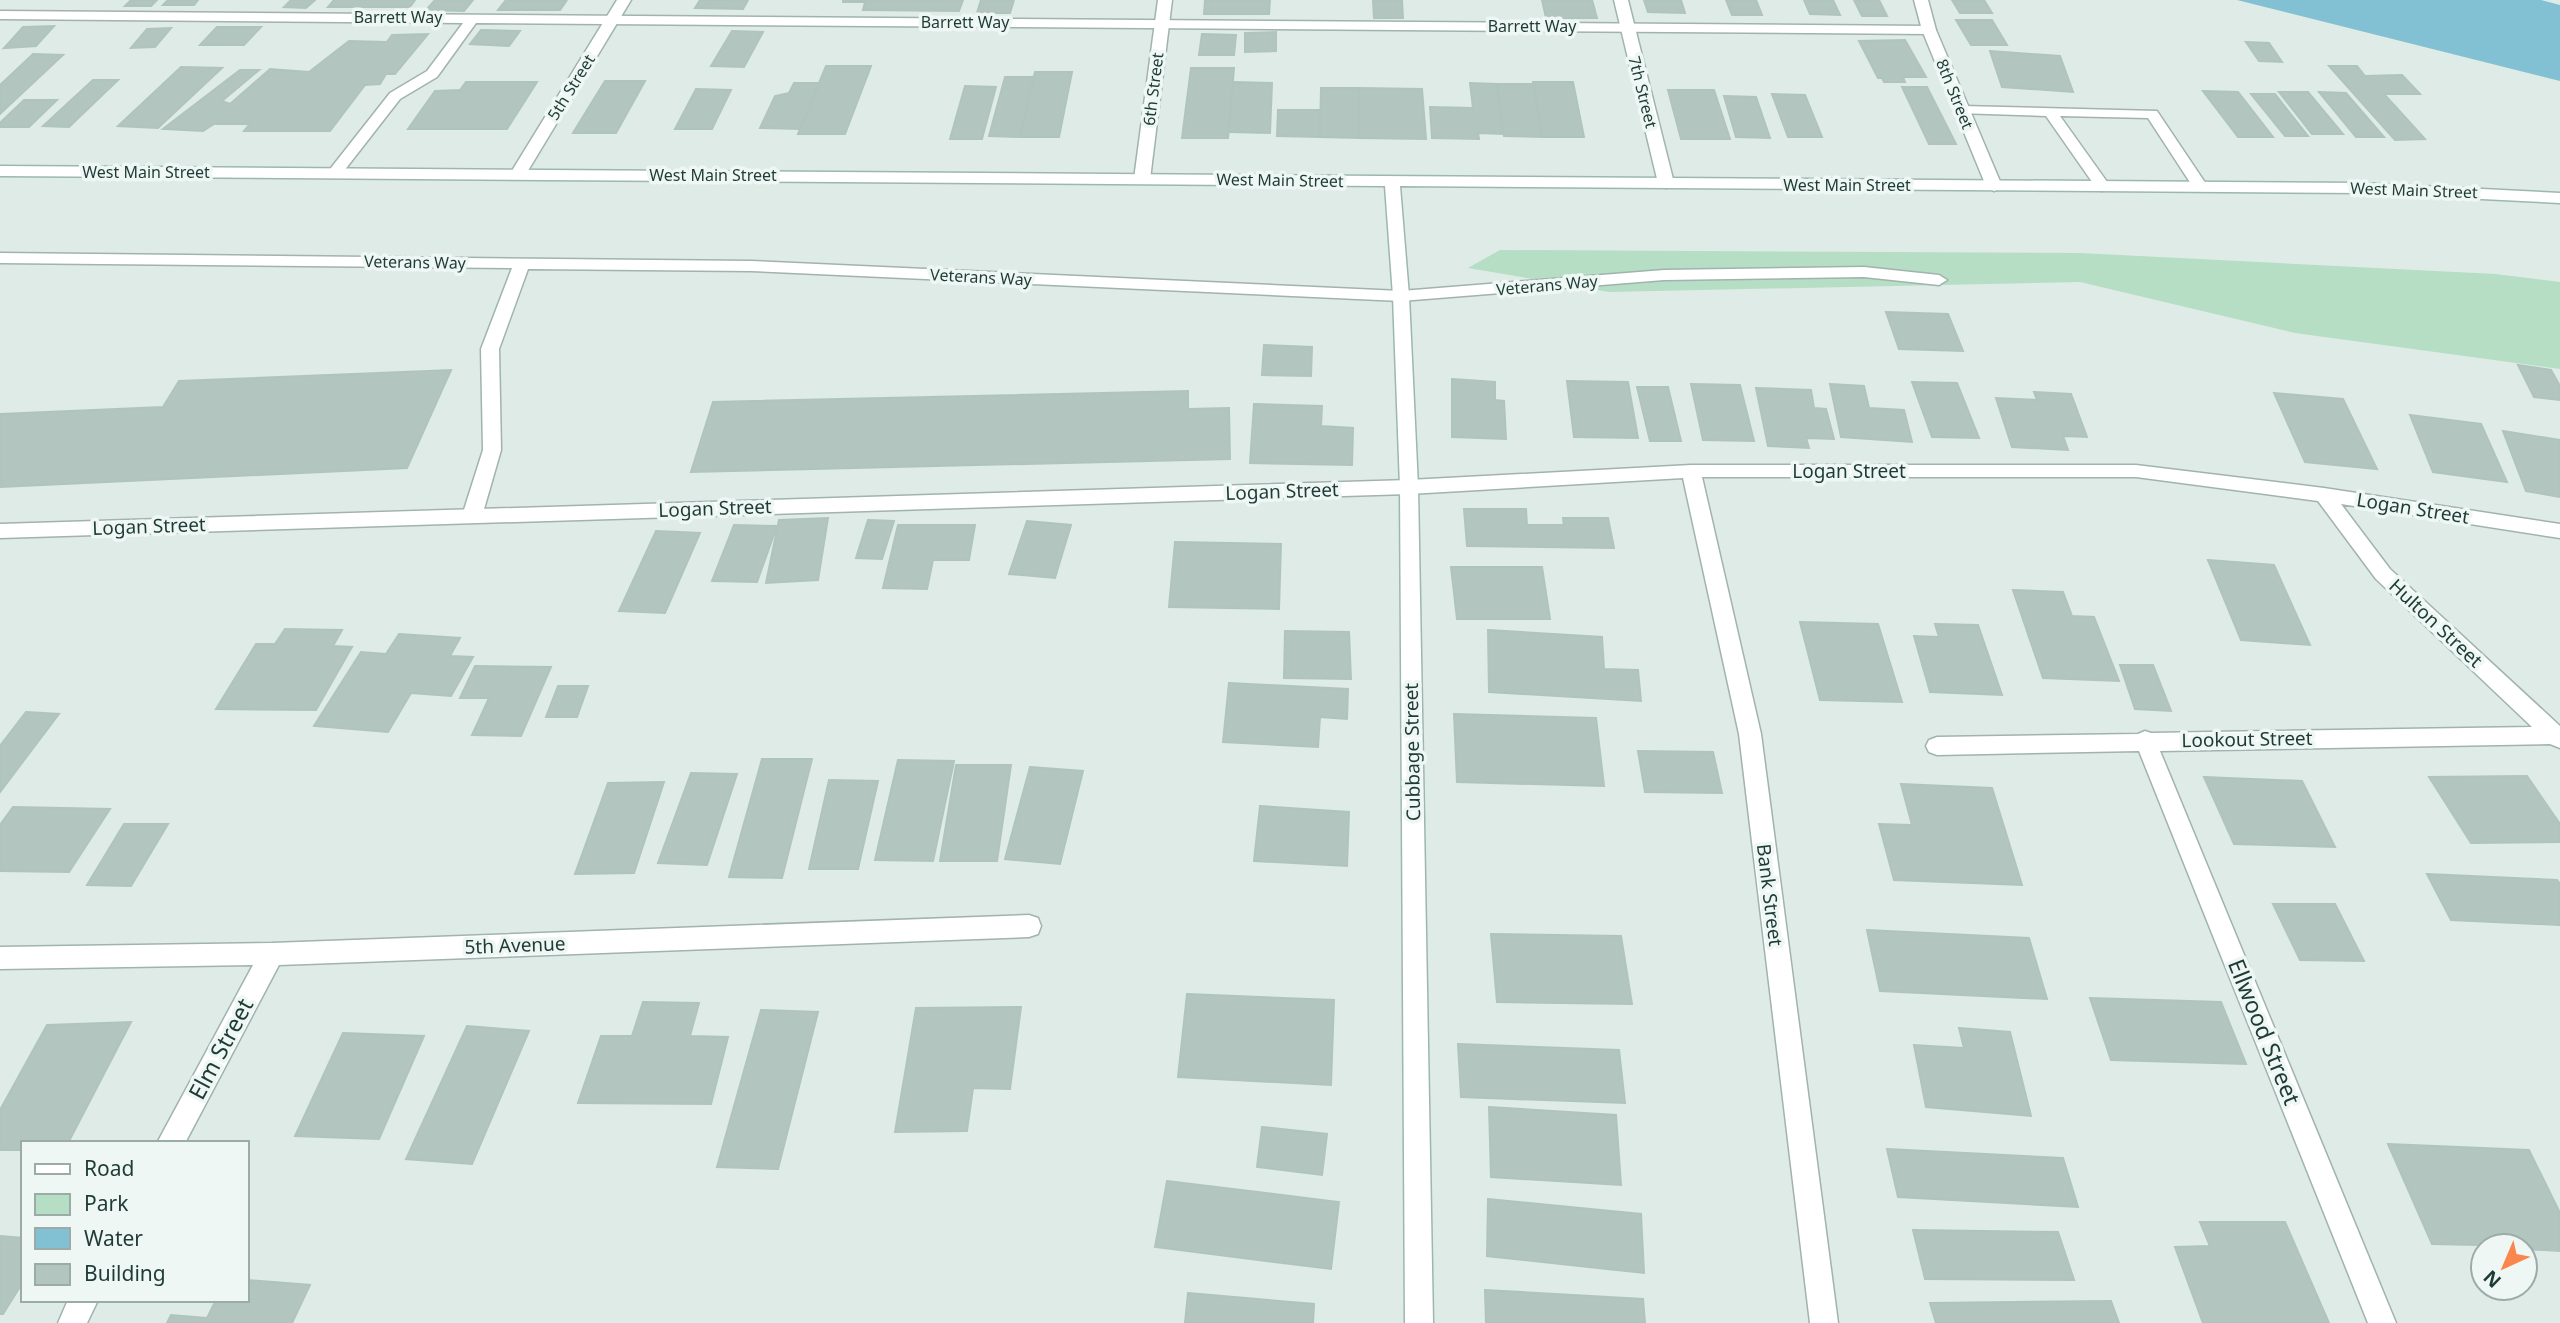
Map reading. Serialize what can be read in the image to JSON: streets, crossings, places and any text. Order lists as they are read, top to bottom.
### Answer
{
  "streets": {
    "street": [
      "Barrett Way",
      "5th Street",
      "6th Street",
      "7th Street",
      "8th Street",
      "West Main Street",
      "Veterans Way",
      "Logan Street",
      "Hulton Street",
      "Lookout Street",
      "Cubbage Street",
      "Bank Street",
      "5th Avenue",
      "Ellwood Street",
      "Elm Street"
    ]
  },
  "crossings": [
    ["Barrett Way", "5th Street"],
    ["Barrett Way", "6th Street"],
    ["Barrett Way", "7th Street"],
    ["Barrett Way", "8th Street"],
    ["5th Street", "West Main Street"],
    ["6th Street", "West Main Street"],
    ["7th Street", "West Main Street"],
    ["8th Street", "West Main Street"],
    ["West Main Street", "Cubbage Street"],
    ["Veterans Way", "Cubbage Street"],
    ["Logan Street", "Hulton Street"],
    ["Logan Street", "Cubbage Street"],
    ["Logan Street", "Bank Street"],
    ["Hulton Street", "Lookout Street"],
    ["Lookout Street", "Ellwood Street"],
    ["5th Avenue", "Elm Street"]
  ],
  "legend": [
    "Road",
    "Park",
    "Water",
    "Building"
  ],
  "north": "bottom left"
}
